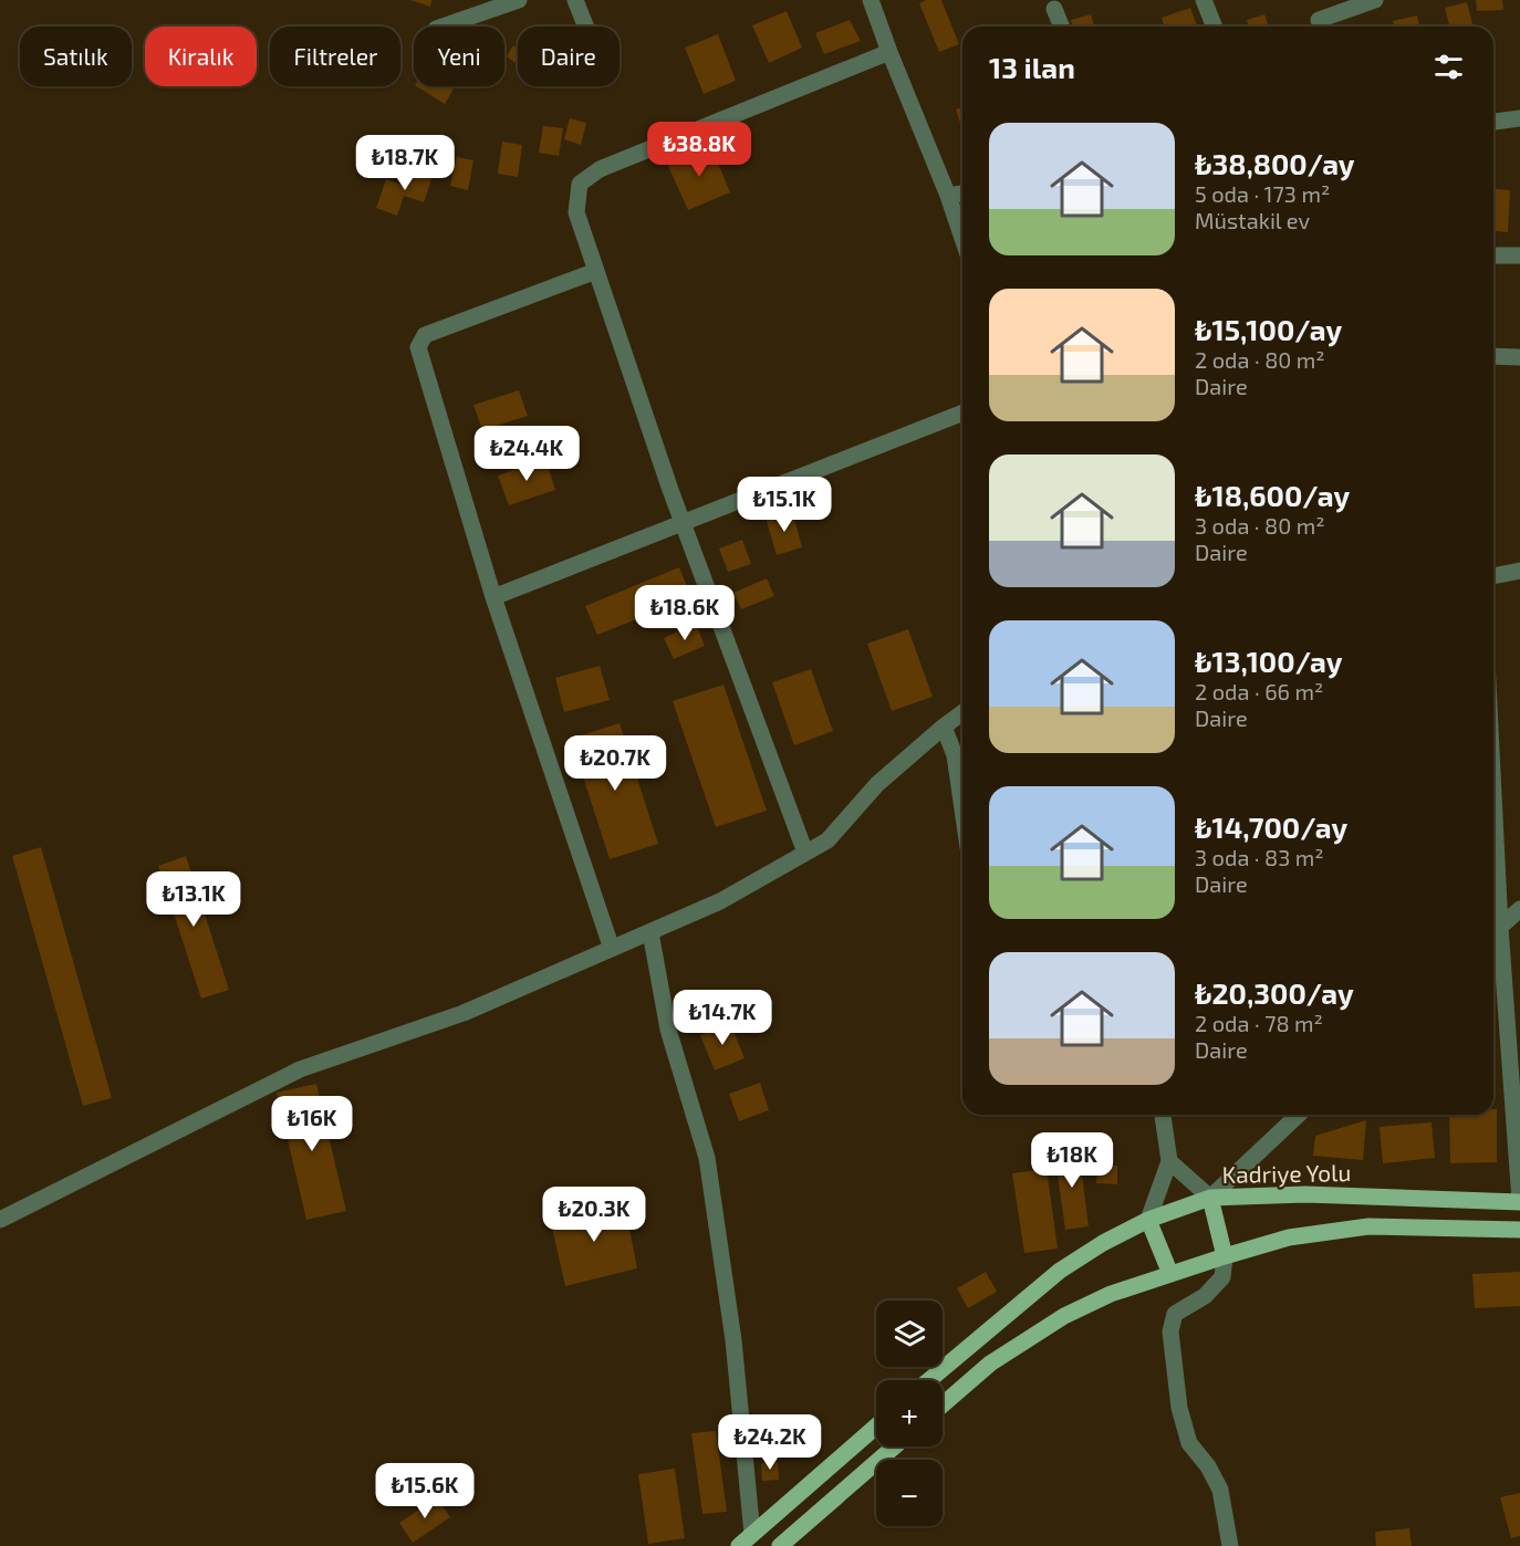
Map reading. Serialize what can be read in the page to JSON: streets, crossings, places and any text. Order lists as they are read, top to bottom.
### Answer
{
  "streets": {
    "main road": ["Kadriye Yolu"]
  },
  "page": {
    "chip": [
      "Satılık",
      "Kiralık",
      "Filtreler",
      "Yeni",
      "Daire"
    ],
    "heading": "13 ilan",
    "list": [
      {
        "name": "₺38,800/ay",
        "note": "5 oda · 173 m² · Müstakil ev"
      },
      {
        "name": "₺15,100/ay",
        "note": "2 oda · 80 m² · Daire"
      },
      {
        "name": "₺18,600/ay",
        "note": "3 oda · 80 m² · Daire"
      },
      {
        "name": "₺13,100/ay",
        "note": "2 oda · 66 m² · Daire"
      },
      {
        "name": "₺14,700/ay",
        "note": "3 oda · 83 m² · Daire"
      },
      {
        "name": "₺20,300/ay",
        "note": "2 oda · 78 m² · Daire"
      }
    ],
    "price": [
      "₺38.8K",
      "₺18.7K",
      "₺24.4K",
      "₺15.1K",
      "₺18.6K",
      "₺20.7K",
      "₺13.1K",
      "₺14.7K",
      "₺16K",
      "₺18K",
      "₺20.3K",
      "₺24.2K",
      "₺15.6K"
    ],
    "map_buttons": ["+", "−"]
  }
}
